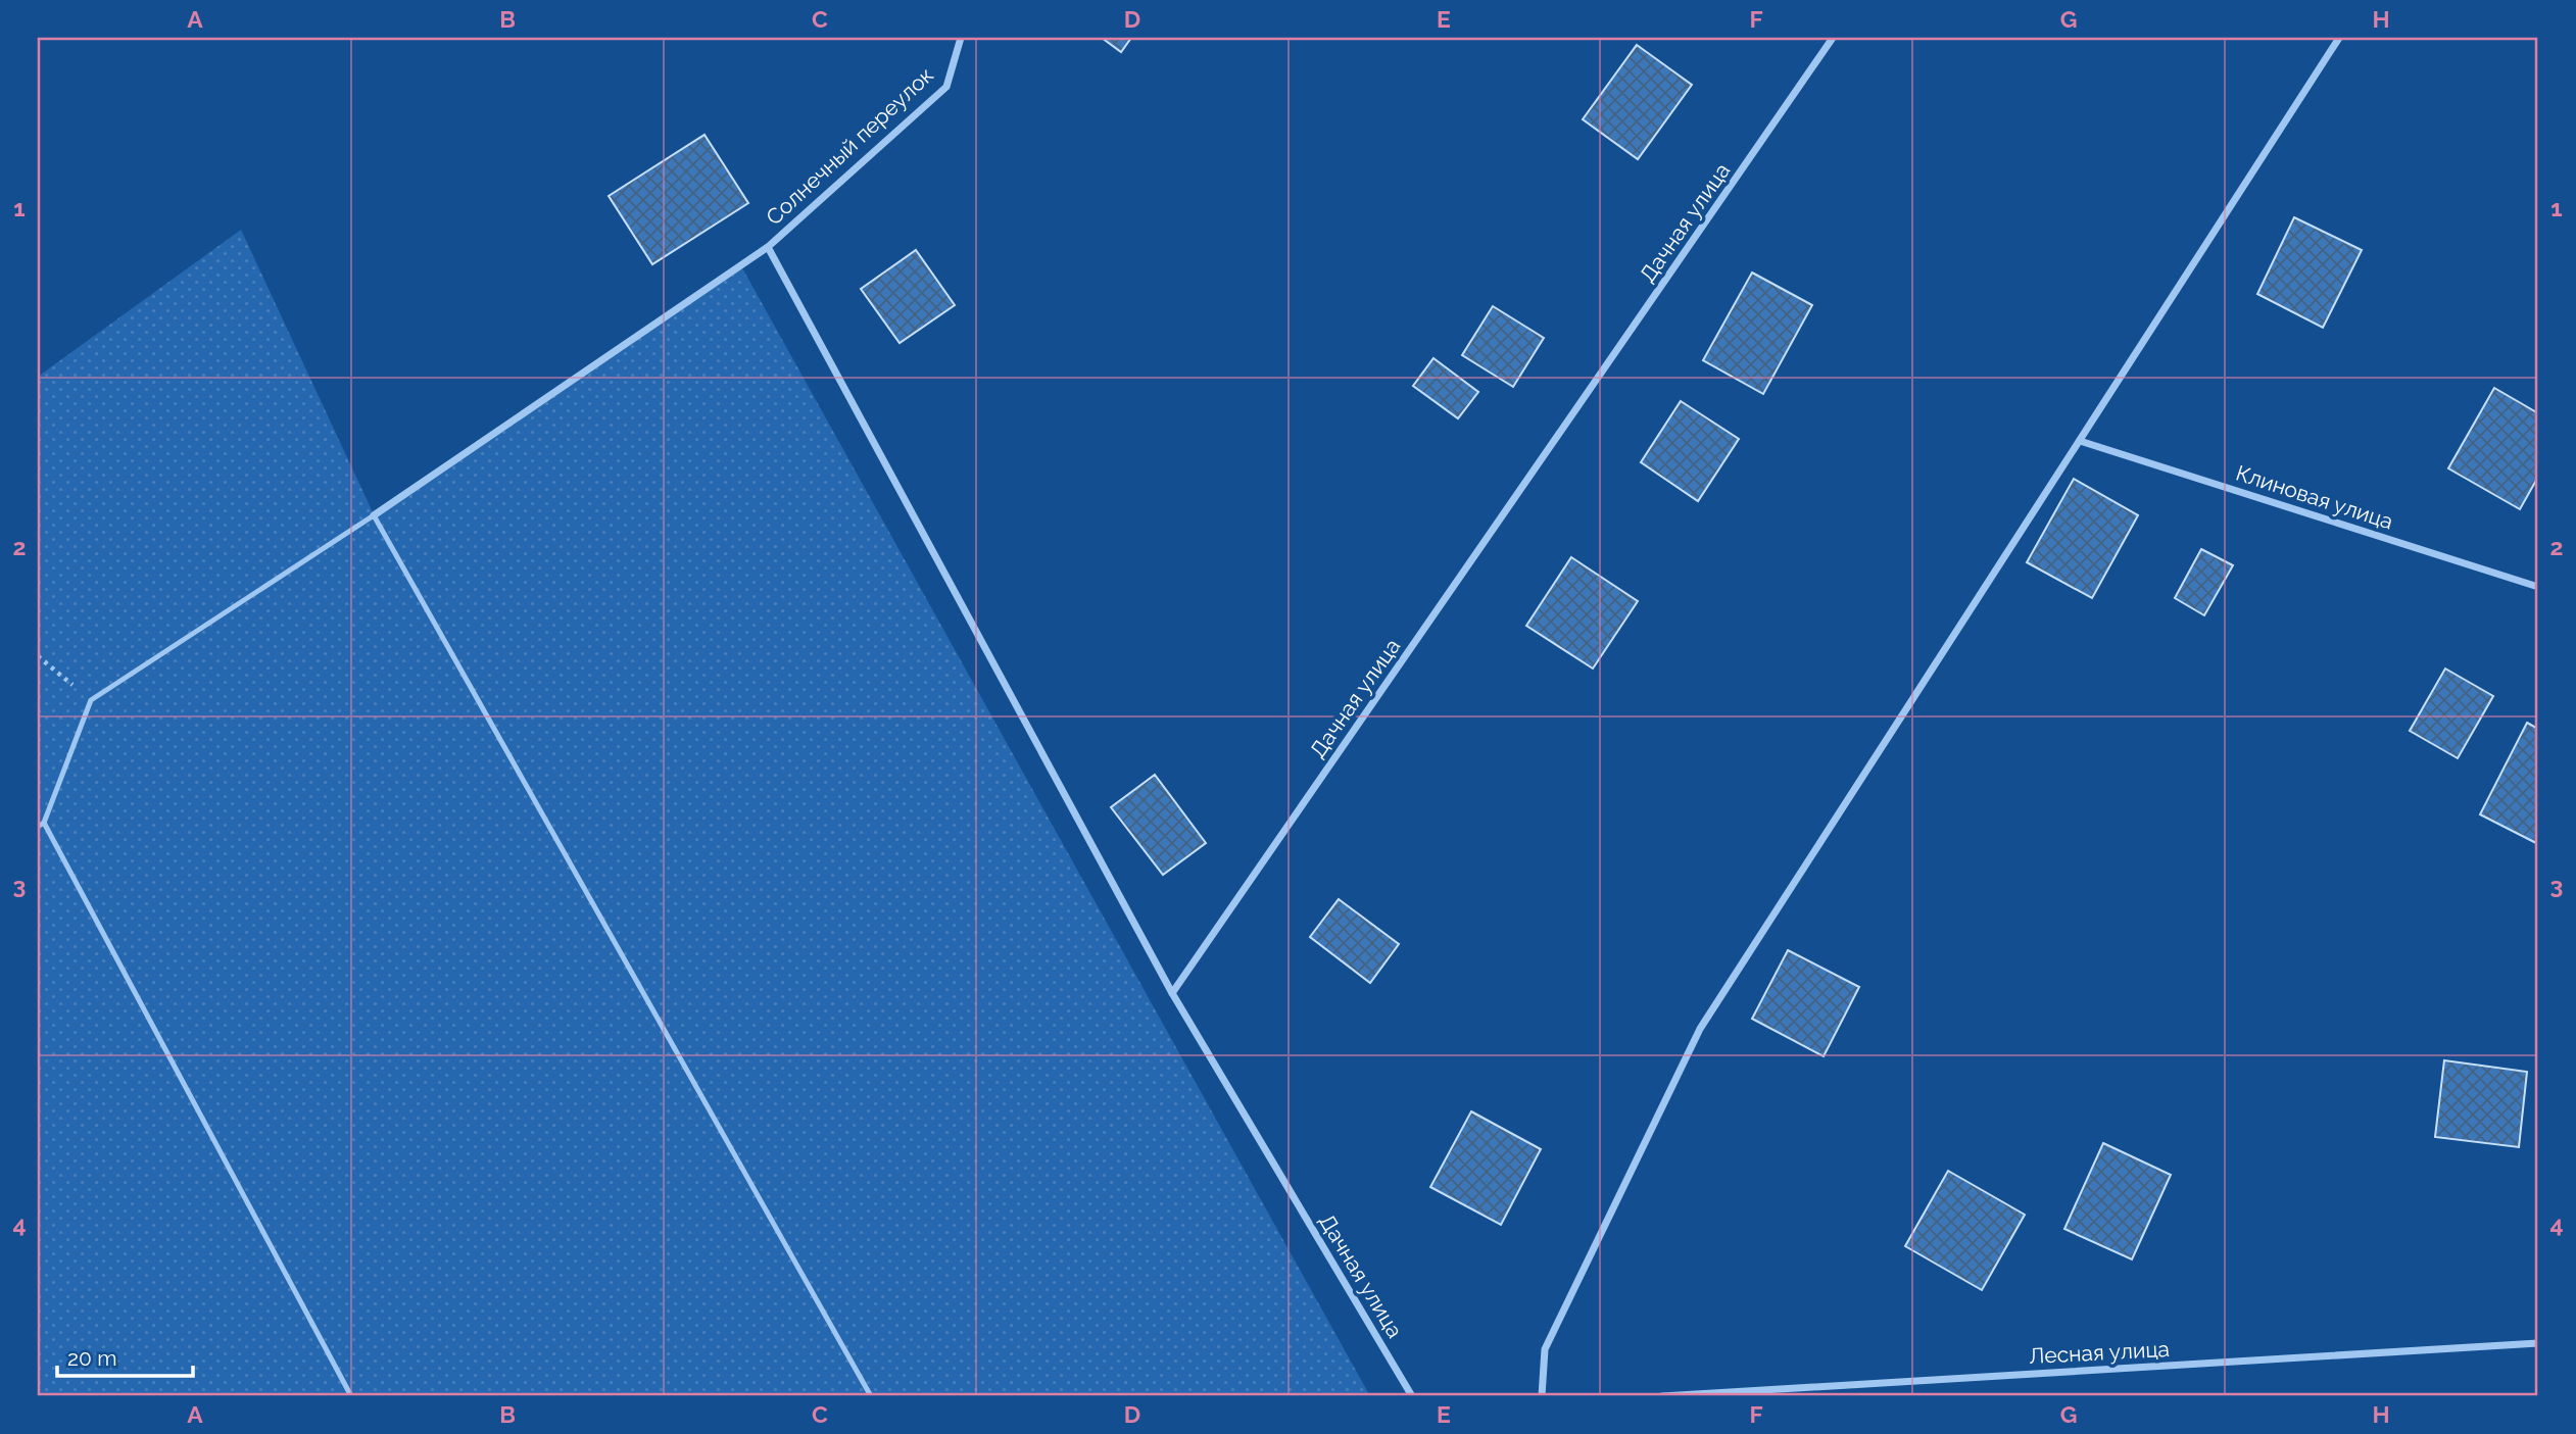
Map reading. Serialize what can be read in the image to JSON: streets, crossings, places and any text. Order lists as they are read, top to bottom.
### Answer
{
  "streets": {
    "street": [
      "Солнечный переулок",
      "Дачная улица",
      "Клиновая улица",
      "Лесная улица"
    ]
  },
  "scale_bar": "20 m",
  "grid": {
    "columns": [
      "A",
      "B",
      "C",
      "D",
      "E",
      "F",
      "G",
      "H"
    ],
    "rows": [
      "1",
      "2",
      "3",
      "4"
    ]
  }
}
